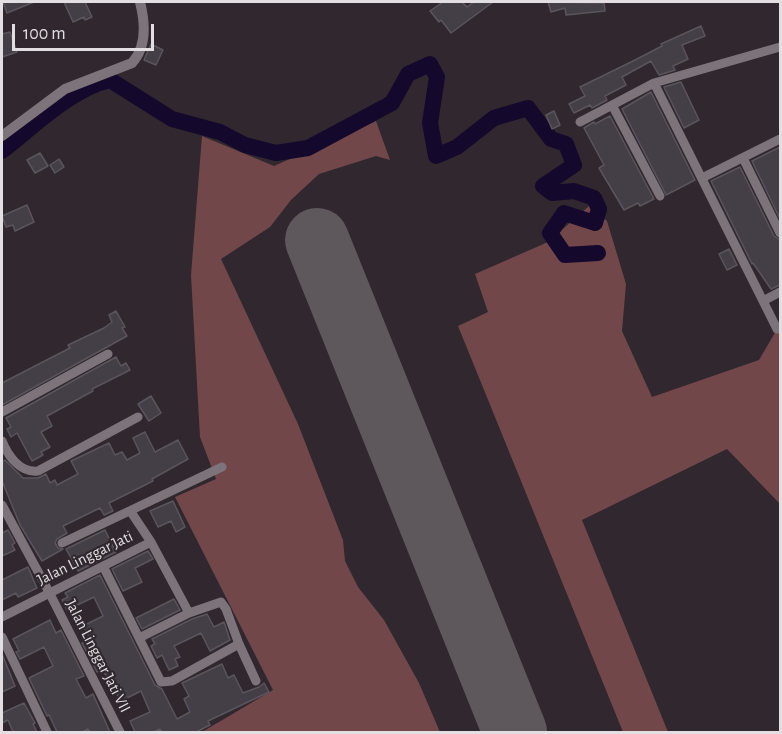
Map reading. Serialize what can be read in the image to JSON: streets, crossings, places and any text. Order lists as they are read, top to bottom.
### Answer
{
  "streets": {
    "street": ["Jalan Linggar Jati", "Jalan Linggar Jati VII"]
  },
  "crossings": [
    ["Jalan Linggar Jati", "Jalan Linggar Jati VII"]
  ],
  "scale_bar": "100 m"
}
